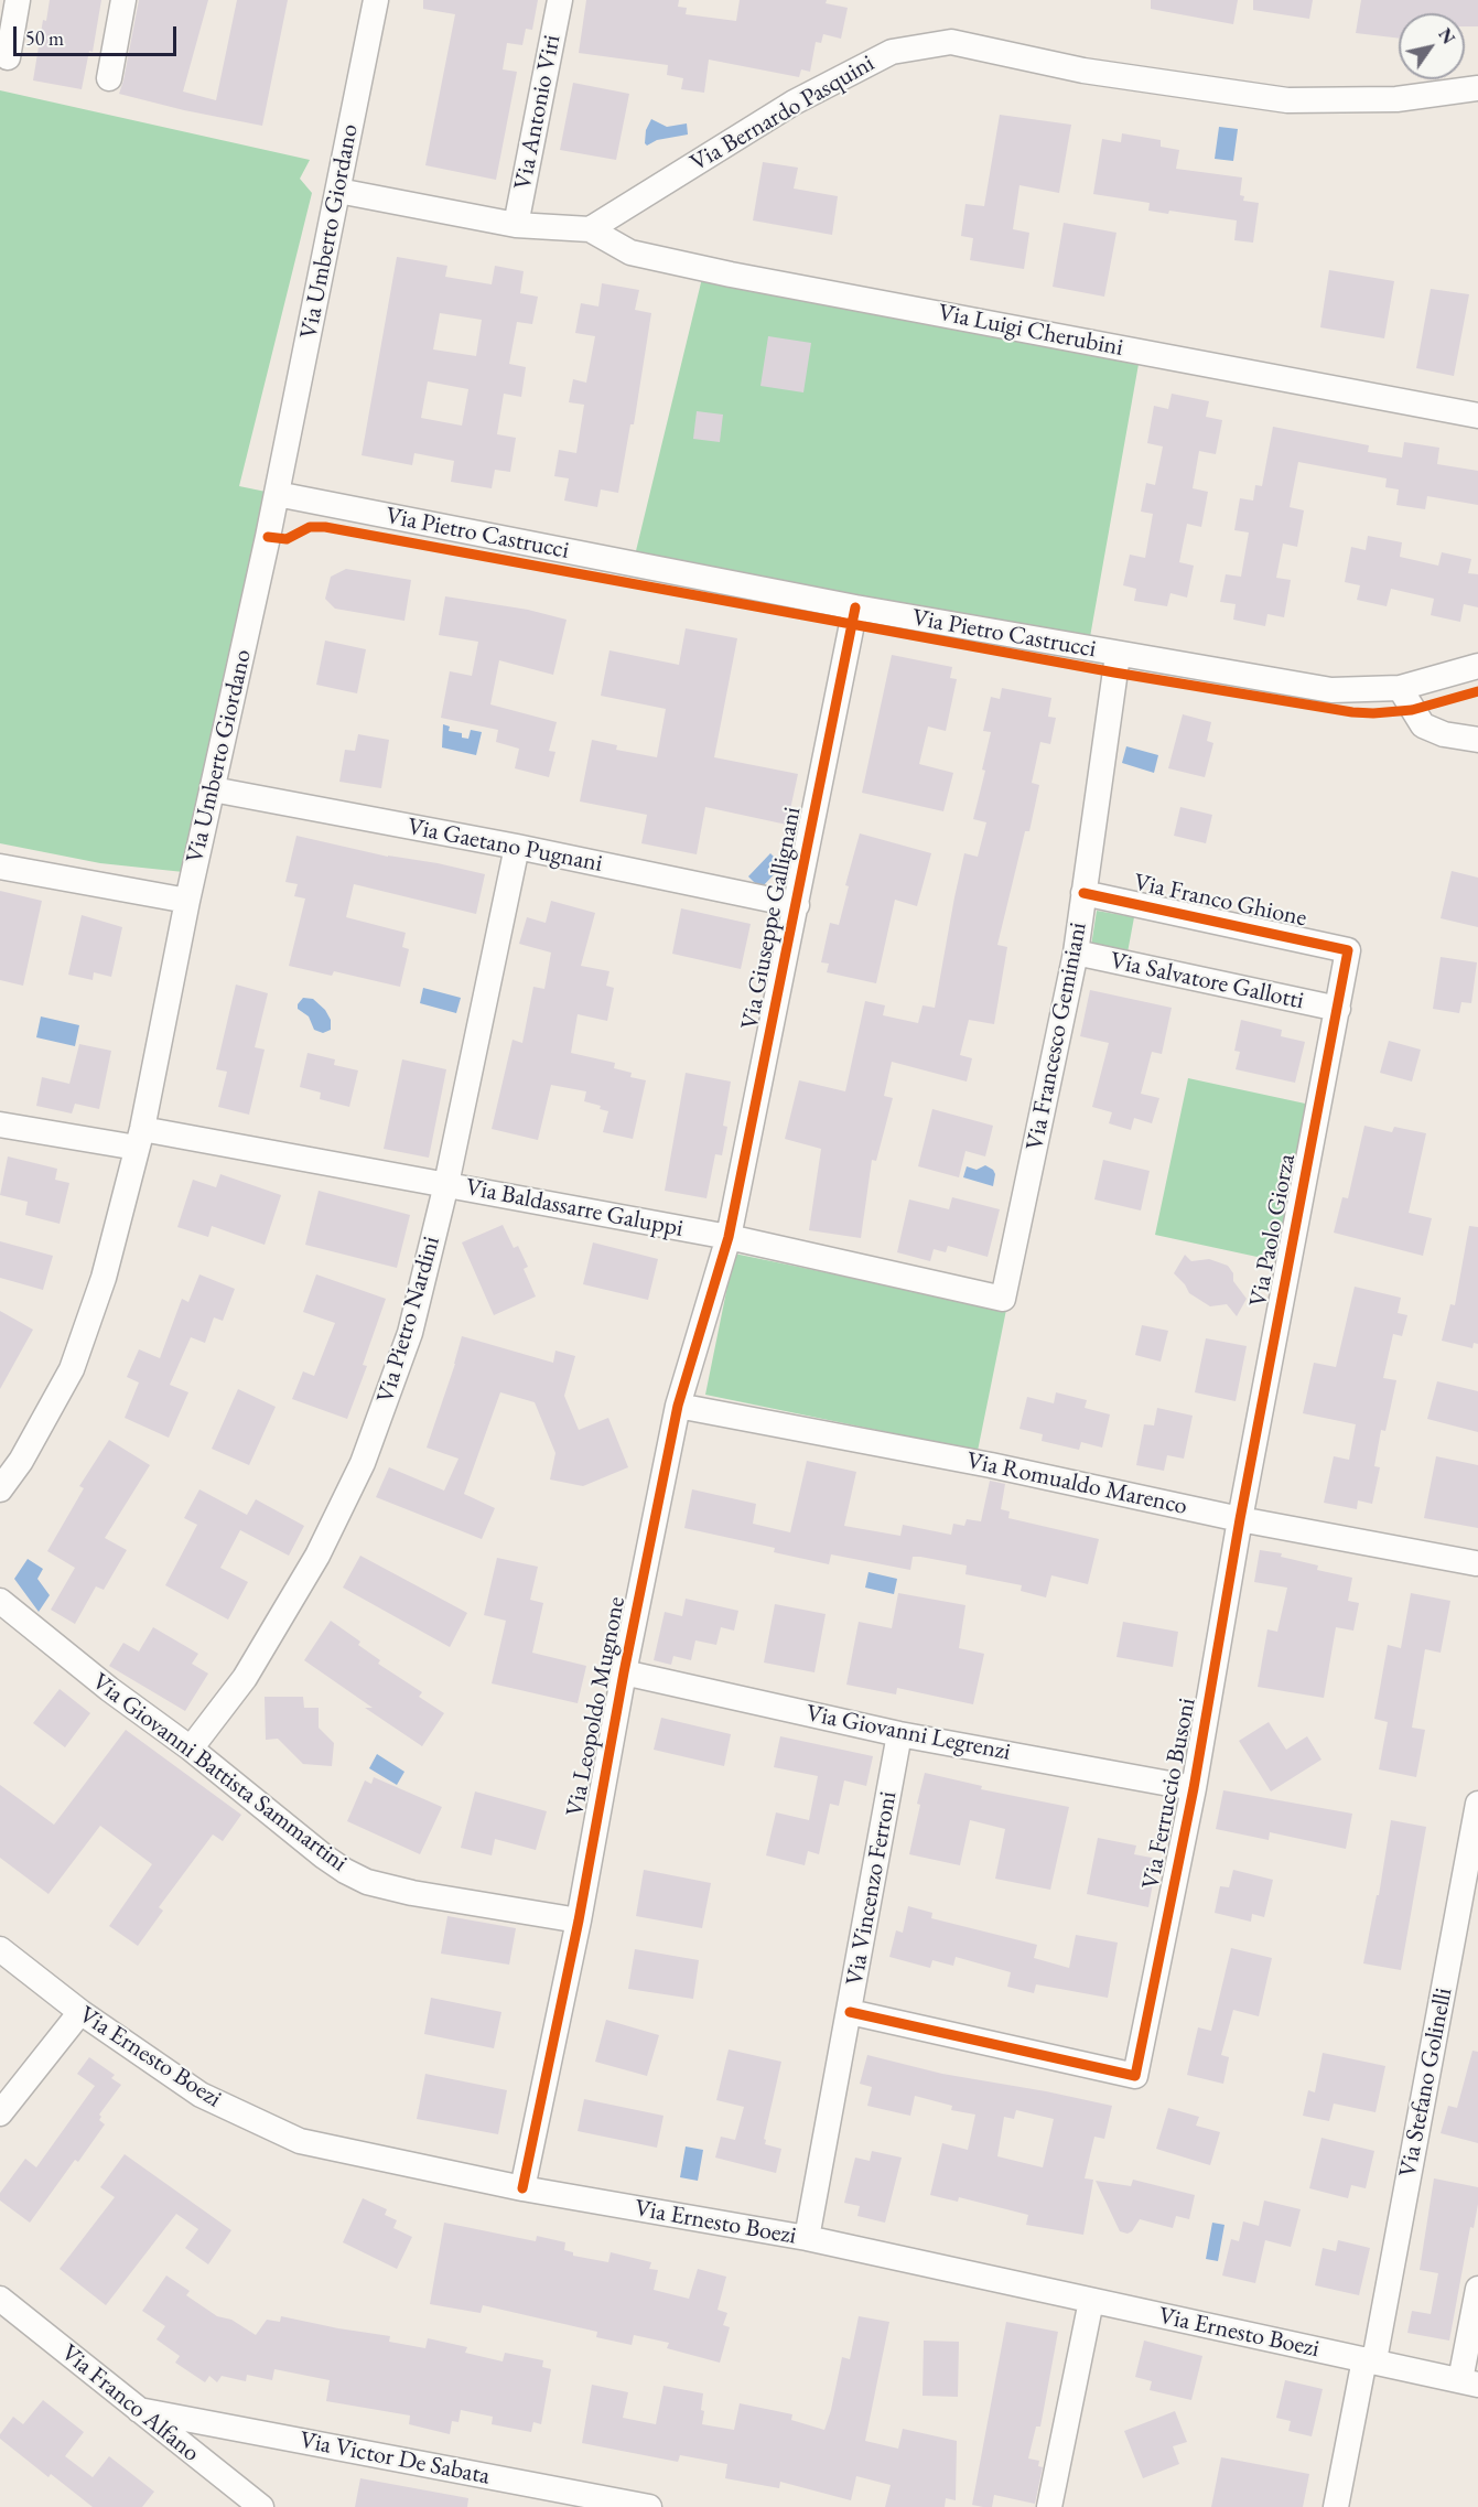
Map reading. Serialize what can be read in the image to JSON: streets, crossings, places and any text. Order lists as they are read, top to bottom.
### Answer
{
  "streets": {
    "street": [
      "Via Antonio Viri",
      "Via Bernardo Pasquini",
      "Via Umberto Giordano",
      "Via Luigi Cherubini",
      "Via Pietro Castrucci",
      "Via Gaetano Pugnani",
      "Via Franco Ghione",
      "Via Giuseppe Gallignani",
      "Via Salvatore Gallotti",
      "Via Francesco Geminiani",
      "Via Baldassarre Galuppi",
      "Via Paolo Giorza",
      "Via Pietro Nardini",
      "Via Romualdo Marenco",
      "Via Leopoldo Mugnone",
      "Via Giovanni Legrenzi",
      "Via Giovanni Battista Sammartini",
      "Via Ferruccio Busoni",
      "Via Vincenzo Ferroni",
      "Via Ernesto Boezi",
      "Via Stefano Golinelli",
      "Via Franco Alfano",
      "Via Victor De Sabata"
    ]
  },
  "crossings": [
    ["Via Bernardo Pasquini", "Via Luigi Cherubini"],
    ["Via Umberto Giordano", "Via Pietro Castrucci"],
    ["Via Umberto Giordano", "Via Gaetano Pugnani"],
    ["Via Umberto Giordano", "Via Baldassarre Galuppi"],
    ["Via Pietro Castrucci", "Via Giuseppe Gallignani"],
    ["Via Pietro Castrucci", "Via Francesco Geminiani"],
    ["Via Gaetano Pugnani", "Via Giuseppe Gallignani"],
    ["Via Gaetano Pugnani", "Via Pietro Nardini"],
    ["Via Franco Ghione", "Via Francesco Geminiani"],
    ["Via Franco Ghione", "Via Paolo Giorza"],
    ["Via Giuseppe Gallignani", "Via Baldassarre Galuppi"],
    ["Via Giuseppe Gallignani", "Via Leopoldo Mugnone"],
    ["Via Salvatore Gallotti", "Via Francesco Geminiani"],
    ["Via Salvatore Gallotti", "Via Paolo Giorza"],
    ["Via Francesco Geminiani", "Via Baldassarre Galuppi"],
    ["Via Baldassarre Galuppi", "Via Pietro Nardini"],
    ["Via Baldassarre Galuppi", "Via Leopoldo Mugnone"],
    ["Via Paolo Giorza", "Via Romualdo Marenco"],
    ["Via Paolo Giorza", "Via Ferruccio Busoni"],
    ["Via Pietro Nardini", "Via Giovanni Battista Sammartini"],
    ["Via Romualdo Marenco", "Via Leopoldo Mugnone"],
    ["Via Romualdo Marenco", "Via Ferruccio Busoni"],
    ["Via Leopoldo Mugnone", "Via Giovanni Legrenzi"],
    ["Via Leopoldo Mugnone", "Via Giovanni Battista Sammartini"],
    ["Via Leopoldo Mugnone", "Via Ernesto Boezi"],
    ["Via Giovanni Legrenzi", "Via Ferruccio Busoni"],
    ["Via Giovanni Legrenzi", "Via Vincenzo Ferroni"],
    ["Via Ferruccio Busoni", "Via Vincenzo Ferroni"],
    ["Via Vincenzo Ferroni", "Via Ernesto Boezi"],
    ["Via Ernesto Boezi", "Via Stefano Golinelli"],
    ["Via Franco Alfano", "Via Victor De Sabata"]
  ],
  "scale_bar": "50 m",
  "north": "top right"
}
